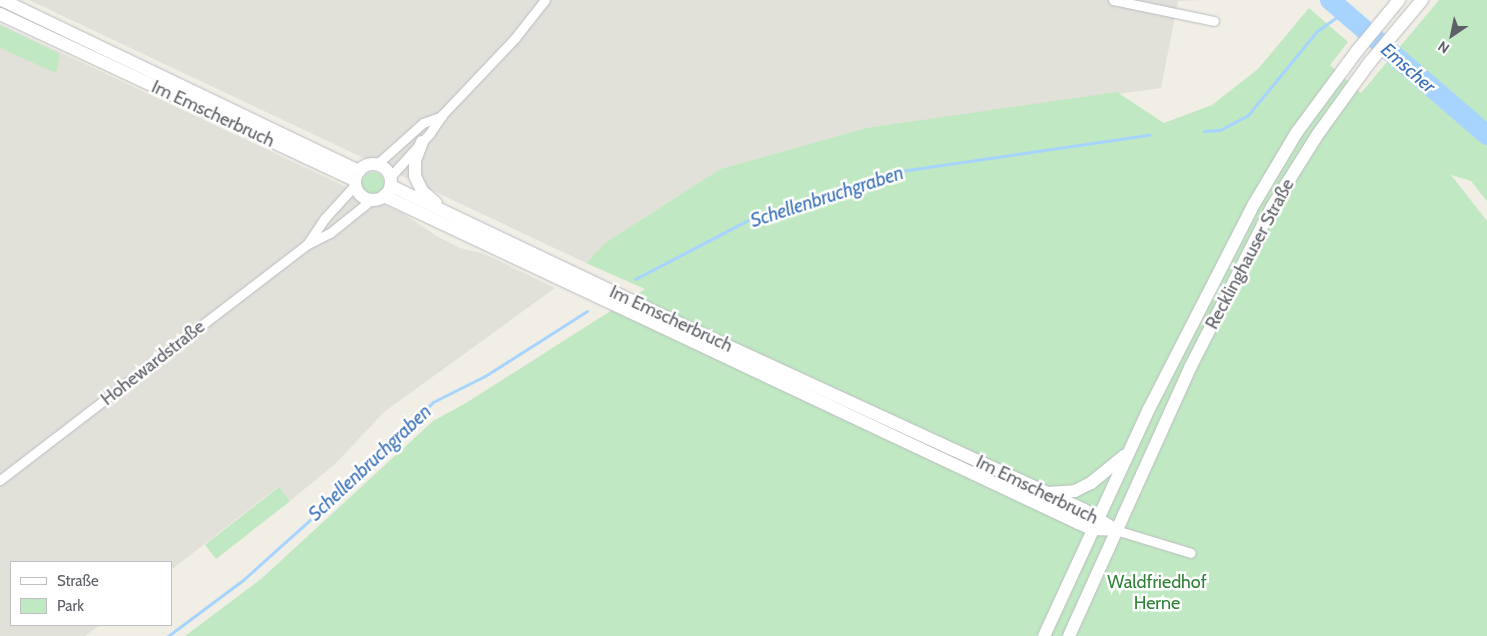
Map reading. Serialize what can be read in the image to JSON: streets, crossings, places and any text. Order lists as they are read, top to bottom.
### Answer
{
  "streets": {
    "main road": ["Im Emscherbruch", "Recklinghauser Straße"],
    "street": ["Hohewardstraße"]
  },
  "crossings": [
    ["Im Emscherbruch", "Recklinghauser Straße"],
    ["Im Emscherbruch", "Hohewardstraße"]
  ],
  "water": ["Emscher", "Schellenbruchgraben"],
  "parks": ["Waldfriedhof Herne"],
  "legend": ["Straße", "Park"],
  "north": "bottom left"
}
